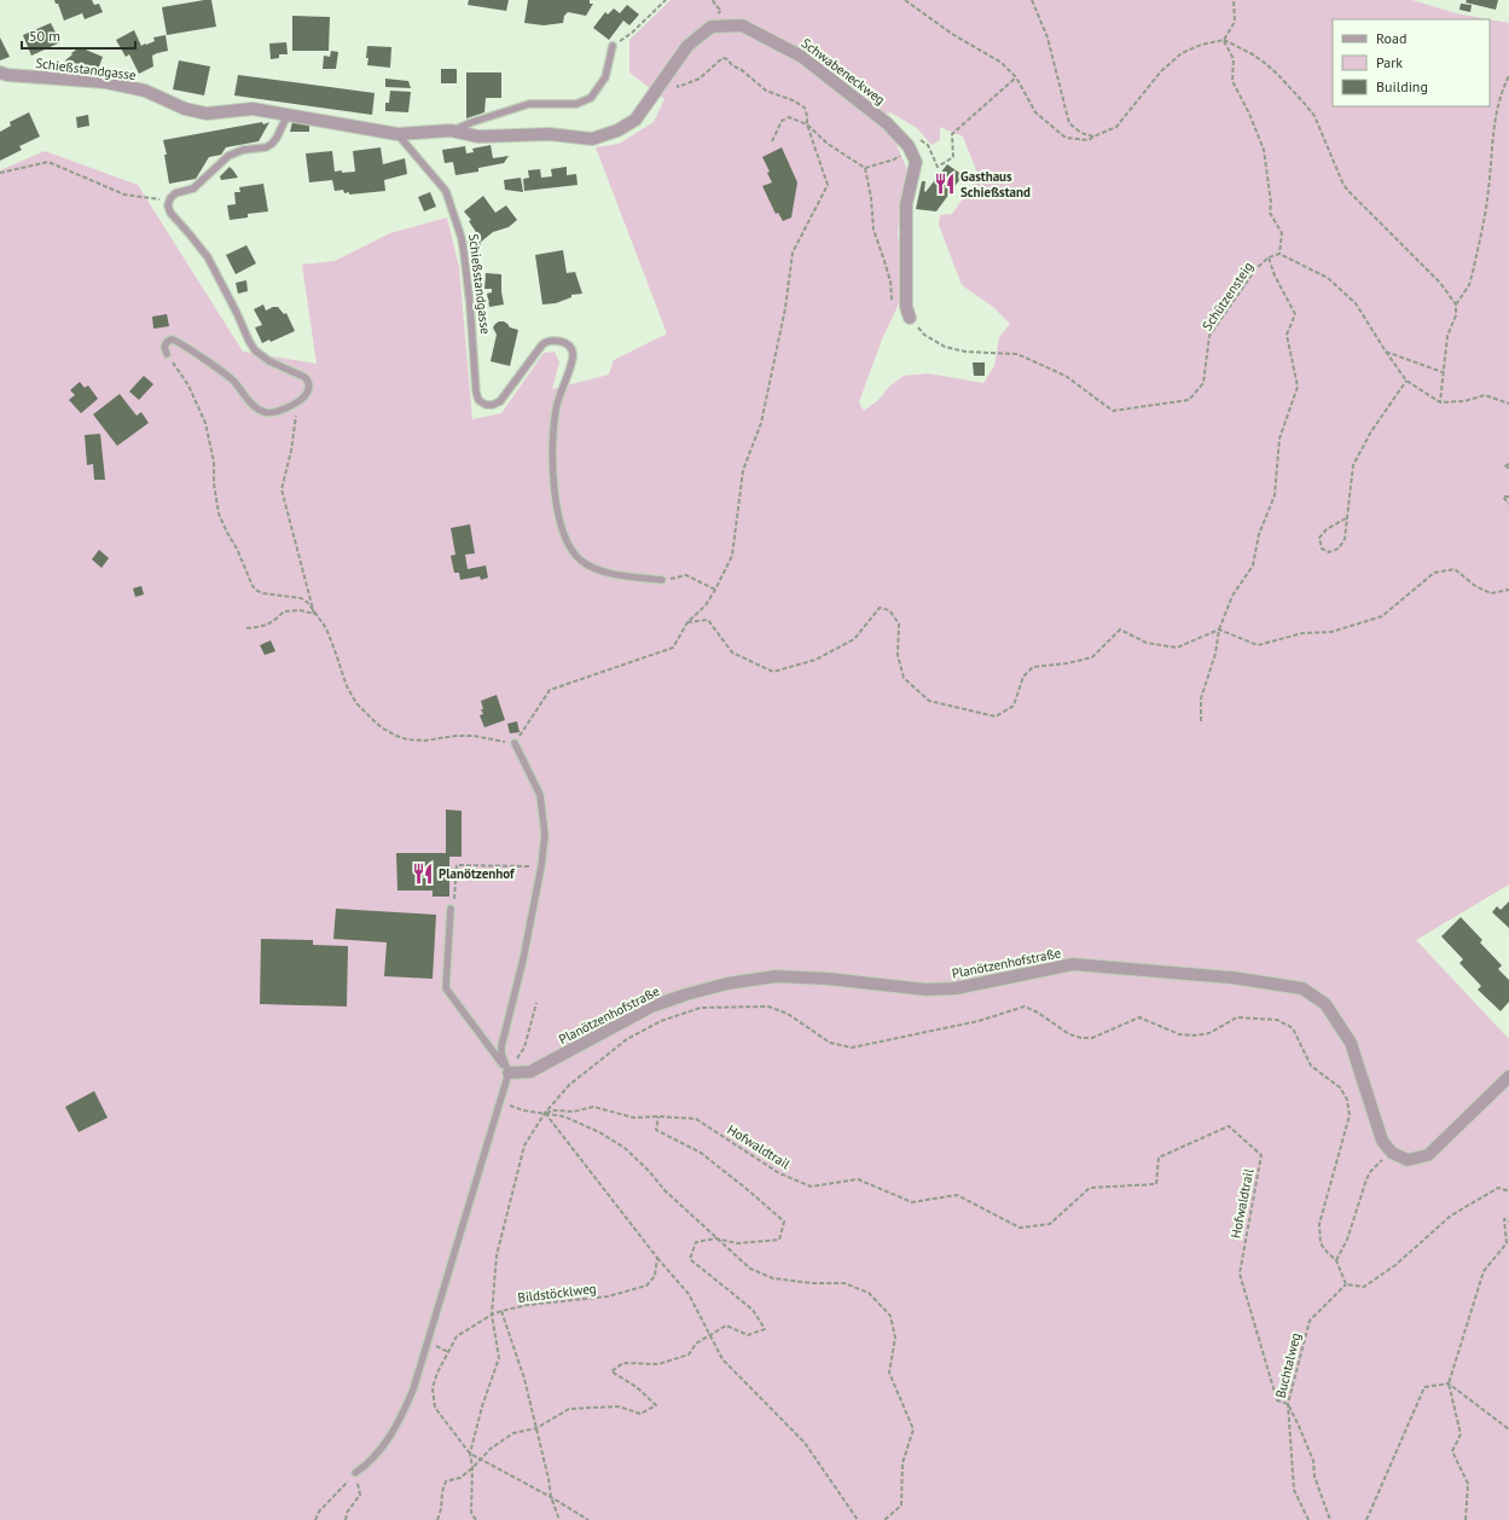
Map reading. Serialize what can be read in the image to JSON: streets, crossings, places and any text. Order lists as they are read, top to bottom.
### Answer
{
  "streets": {
    "street": ["Schießstandgasse", "Schwabeneckweg", "Planötzenhofstraße"],
    "path": [
      "Schützensteig",
      "Hofwaldtrail",
      "Bildstöcklweg",
      "Buchtalweg"
    ]
  },
  "crossings": [
    ["Schießstandgasse", "Schwabeneckweg"],
    ["Hofwaldtrail", "Buchtalweg"]
  ],
  "places": {
    "restaurant": ["Gasthaus Schießstand", "Planötzenhof"]
  },
  "legend": ["Road", "Park", "Building"],
  "scale_bar": "50 m"
}
